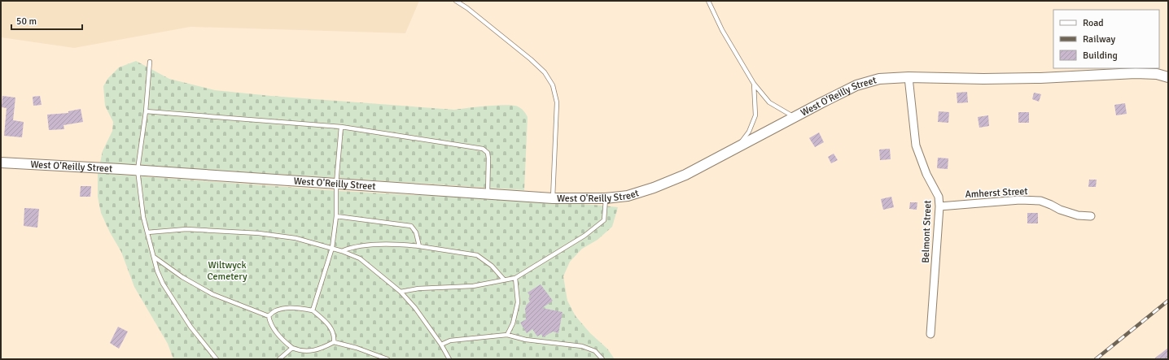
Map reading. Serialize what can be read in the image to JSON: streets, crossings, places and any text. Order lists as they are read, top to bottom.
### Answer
{
  "streets": {
    "street": ["West O'Reilly Street", "Amherst Street", "Belmont Street"]
  },
  "crossings": [
    ["West O'Reilly Street", "Belmont Street"],
    ["Amherst Street", "Belmont Street"]
  ],
  "parks": ["Wiltwyck Cemetery"],
  "legend": ["Road", "Railway", "Building"],
  "scale_bar": "50 m"
}
